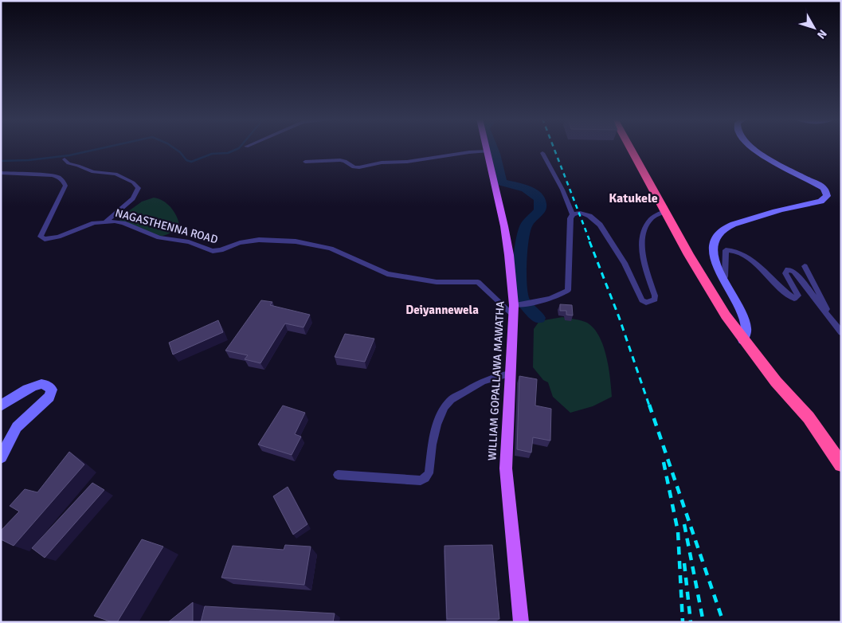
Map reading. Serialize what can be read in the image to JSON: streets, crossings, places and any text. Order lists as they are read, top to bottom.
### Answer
{
  "streets": {
    "main road": ["WILLIAM GOPALLAWA MAWATHA"],
    "street": ["NAGASTHENNA ROAD"]
  },
  "crossings": [
    ["NAGASTHENNA ROAD", "WILLIAM GOPALLAWA MAWATHA"]
  ],
  "districts": ["Katukele", "Deiyannewela"],
  "north": "bottom right"
}
